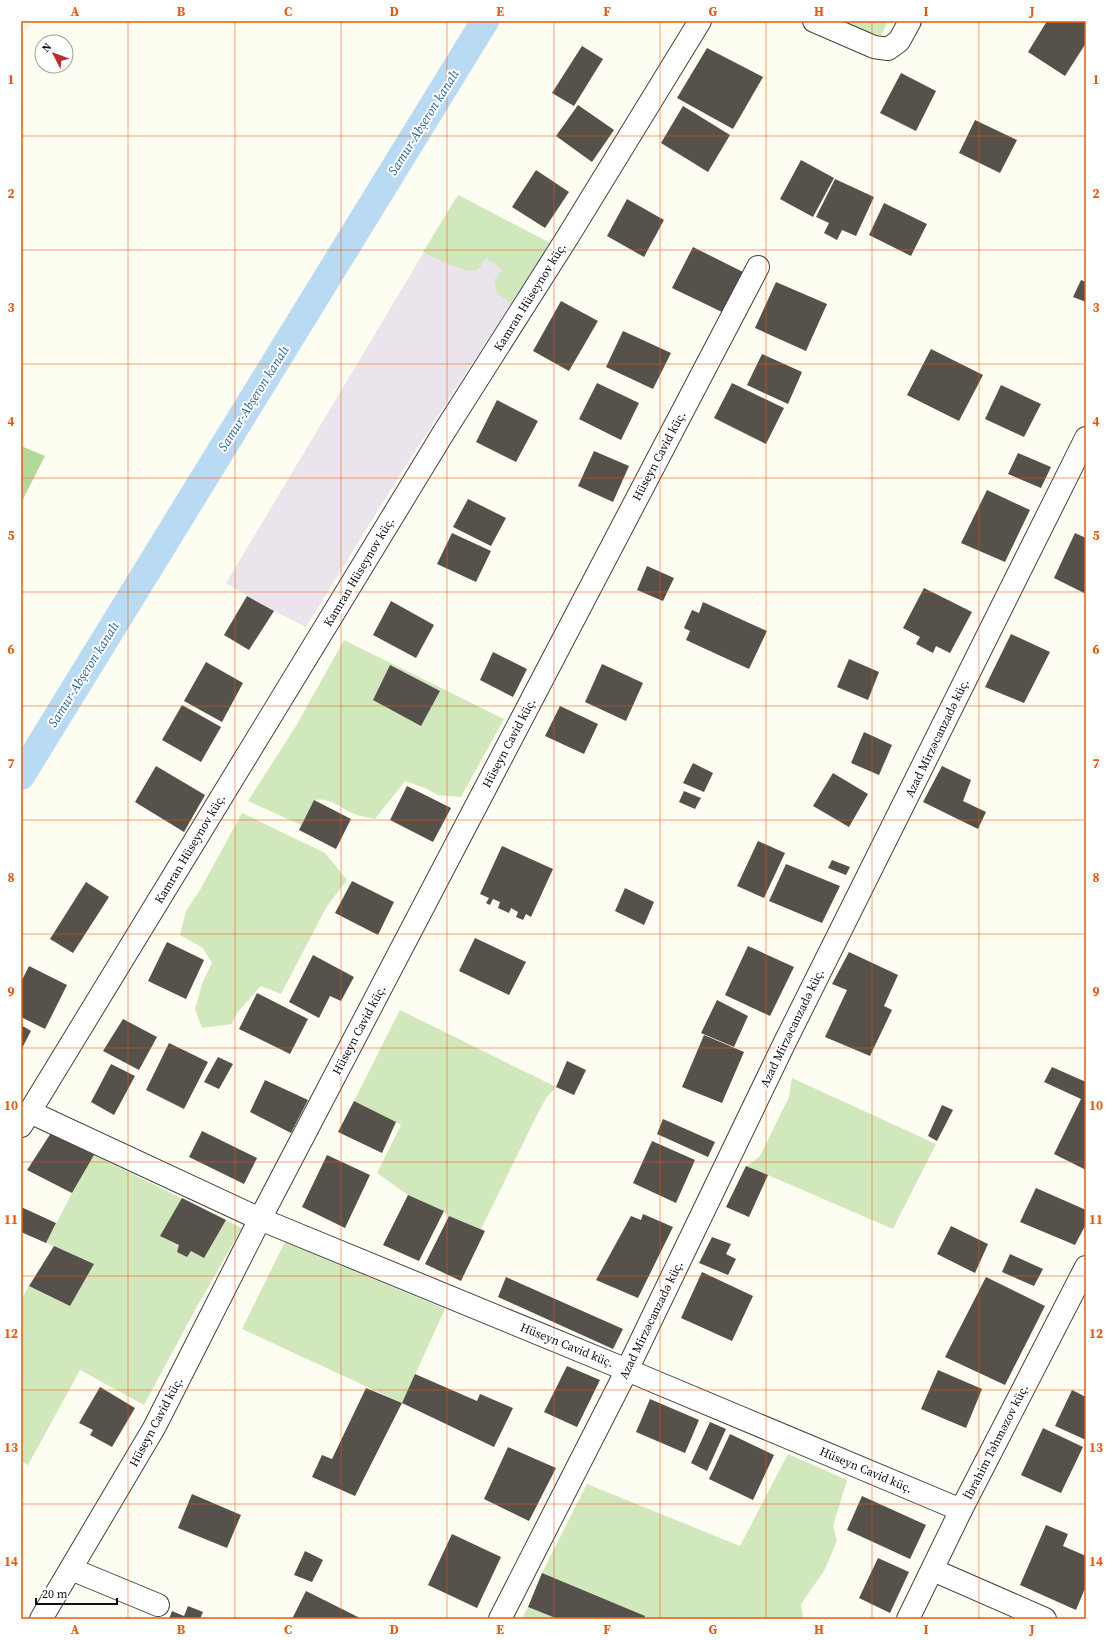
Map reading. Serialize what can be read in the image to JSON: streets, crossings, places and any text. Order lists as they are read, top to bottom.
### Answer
{
  "streets": {
    "street": [
      "Kamran Hüseynov küç.",
      "Hüseyn Cavid küç.",
      "Azad Mirzəcanzadə küç.",
      "İbrahim Təhməzov küç."
    ]
  },
  "crossings": [
    ["Kamran Hüseynov küç.", "Hüseyn Cavid küç."],
    ["Hüseyn Cavid küç.", "Azad Mirzəcanzadə küç."],
    ["Hüseyn Cavid küç.", "İbrahim Təhməzov küç."]
  ],
  "water": ["Samur-Abşeron kanalı"],
  "scale_bar": "20 m",
  "north": "top left",
  "grid": {
    "columns": [
      "A",
      "B",
      "C",
      "D",
      "E",
      "F",
      "G",
      "H",
      "I",
      "J"
    ],
    "rows": [
      "1",
      "2",
      "3",
      "4",
      "5",
      "6",
      "7",
      "8",
      "9",
      "10",
      "11",
      "12",
      "13",
      "14"
    ]
  }
}
